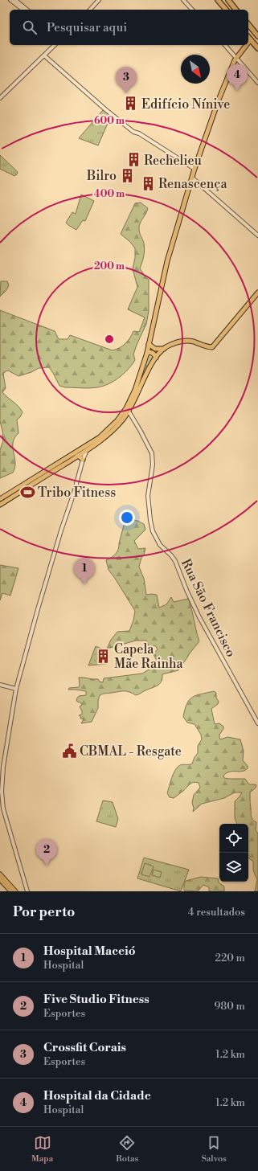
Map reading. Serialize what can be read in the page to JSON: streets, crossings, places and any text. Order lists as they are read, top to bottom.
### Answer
{
  "streets": {
    "street": ["Rua São Francisco"]
  },
  "places": {
    "building": [
      "Edifício Nínive",
      "Rechelieu",
      "Bilro",
      "Renascença",
      "Capela Mãe Rainha"
    ],
    "sports": ["Tribo Fitness"],
    "public building": ["CBMAL - Resgate"]
  },
  "north": "bottom right",
  "page": {
    "search": "Pesquisar aqui",
    "pins": [
      "4",
      "3",
      "1",
      "2"
    ],
    "heading": ["Por perto", "4 resultados"],
    "list": [
      {
        "mark": "1",
        "name": "Hospital Maceió",
        "note": "Hospital",
        "value": "220 m"
      },
      {
        "mark": "2",
        "name": "Five Studio Fitness",
        "note": "Esportes",
        "value": "980 m"
      },
      {
        "mark": "3",
        "name": "Crossfit Corais",
        "note": "Esportes",
        "value": "1.2 km"
      },
      {
        "mark": "4",
        "name": "Hospital da Cidade",
        "note": "Hospital",
        "value": "1.2 km"
      }
    ],
    "nav": ["Mapa", "Rotas", "Salvos"]
  },
  "rings": ["600 m", "400 m", "200 m"]
}
